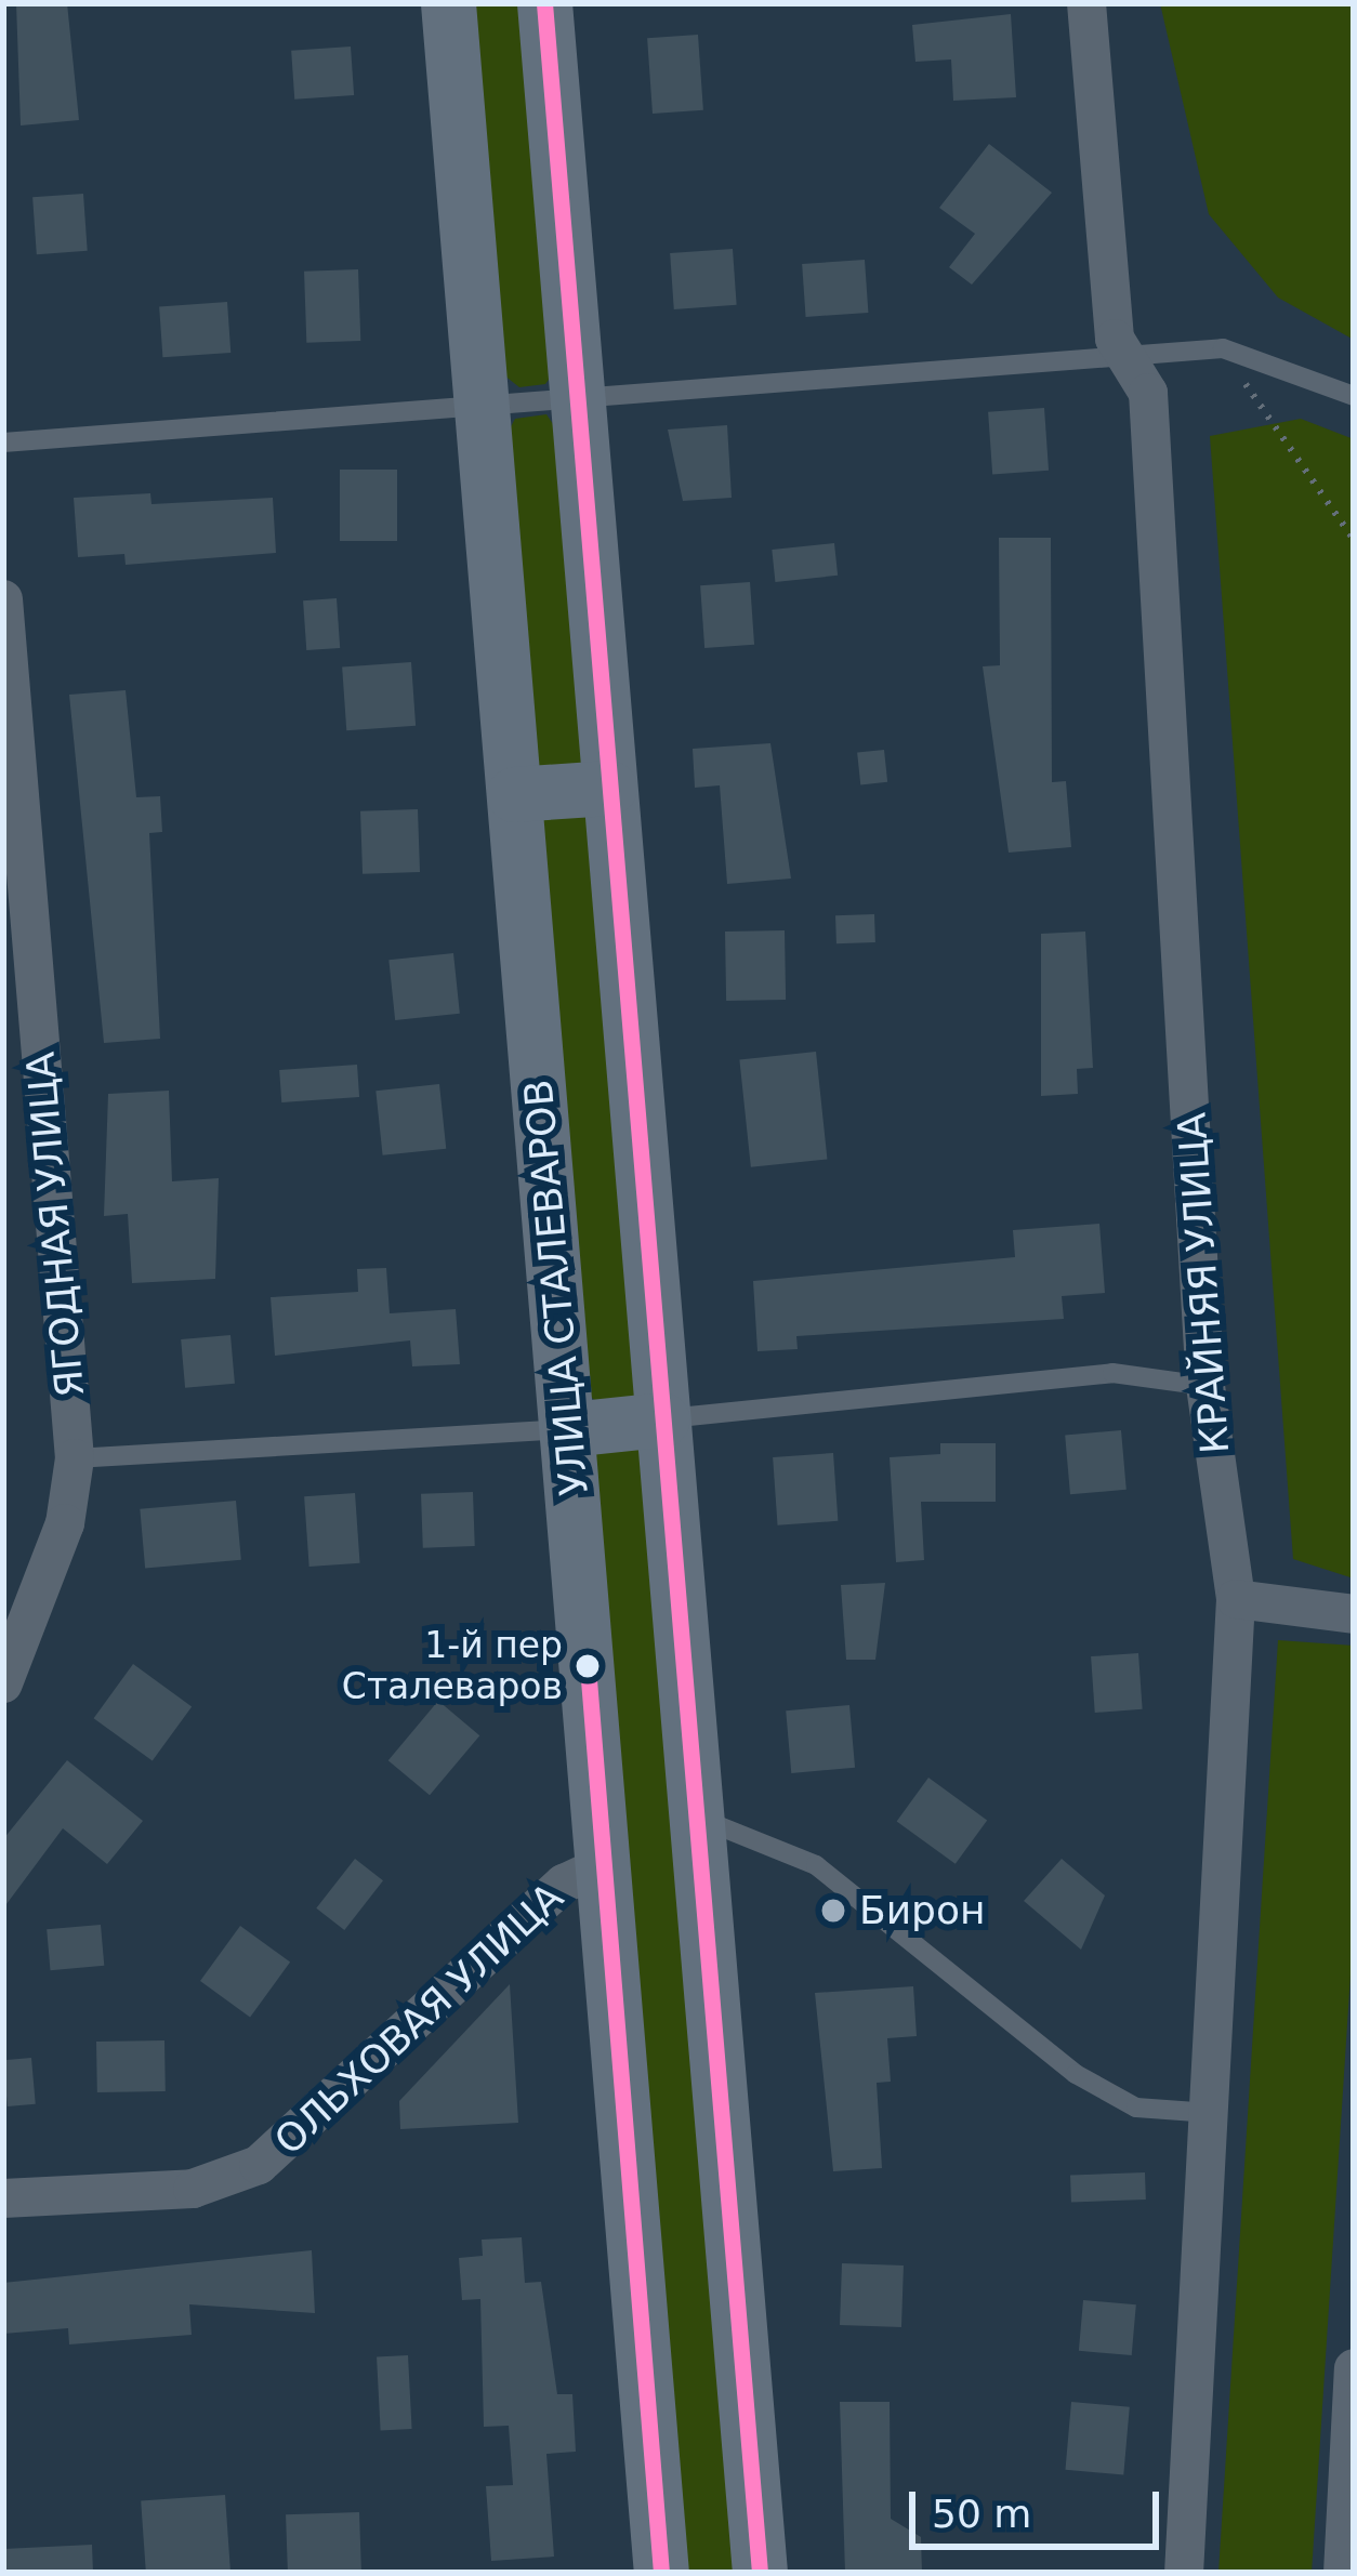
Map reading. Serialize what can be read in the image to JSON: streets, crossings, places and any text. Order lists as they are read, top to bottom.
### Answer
{
  "streets": {
    "main road": ["УЛИЦА СТАЛЕВАРОВ"],
    "street": ["ЯГОДНАЯ УЛИЦА", "КРАЙНЯЯ УЛИЦА", "ОЛЬХОВАЯ УЛИЦА"]
  },
  "crossings": [
    ["УЛИЦА СТАЛЕВАРОВ", "ОЛЬХОВАЯ УЛИЦА"]
  ],
  "places": ["1-й пер Сталеваров", "Бирон"],
  "scale_bar": "50 m"
}
